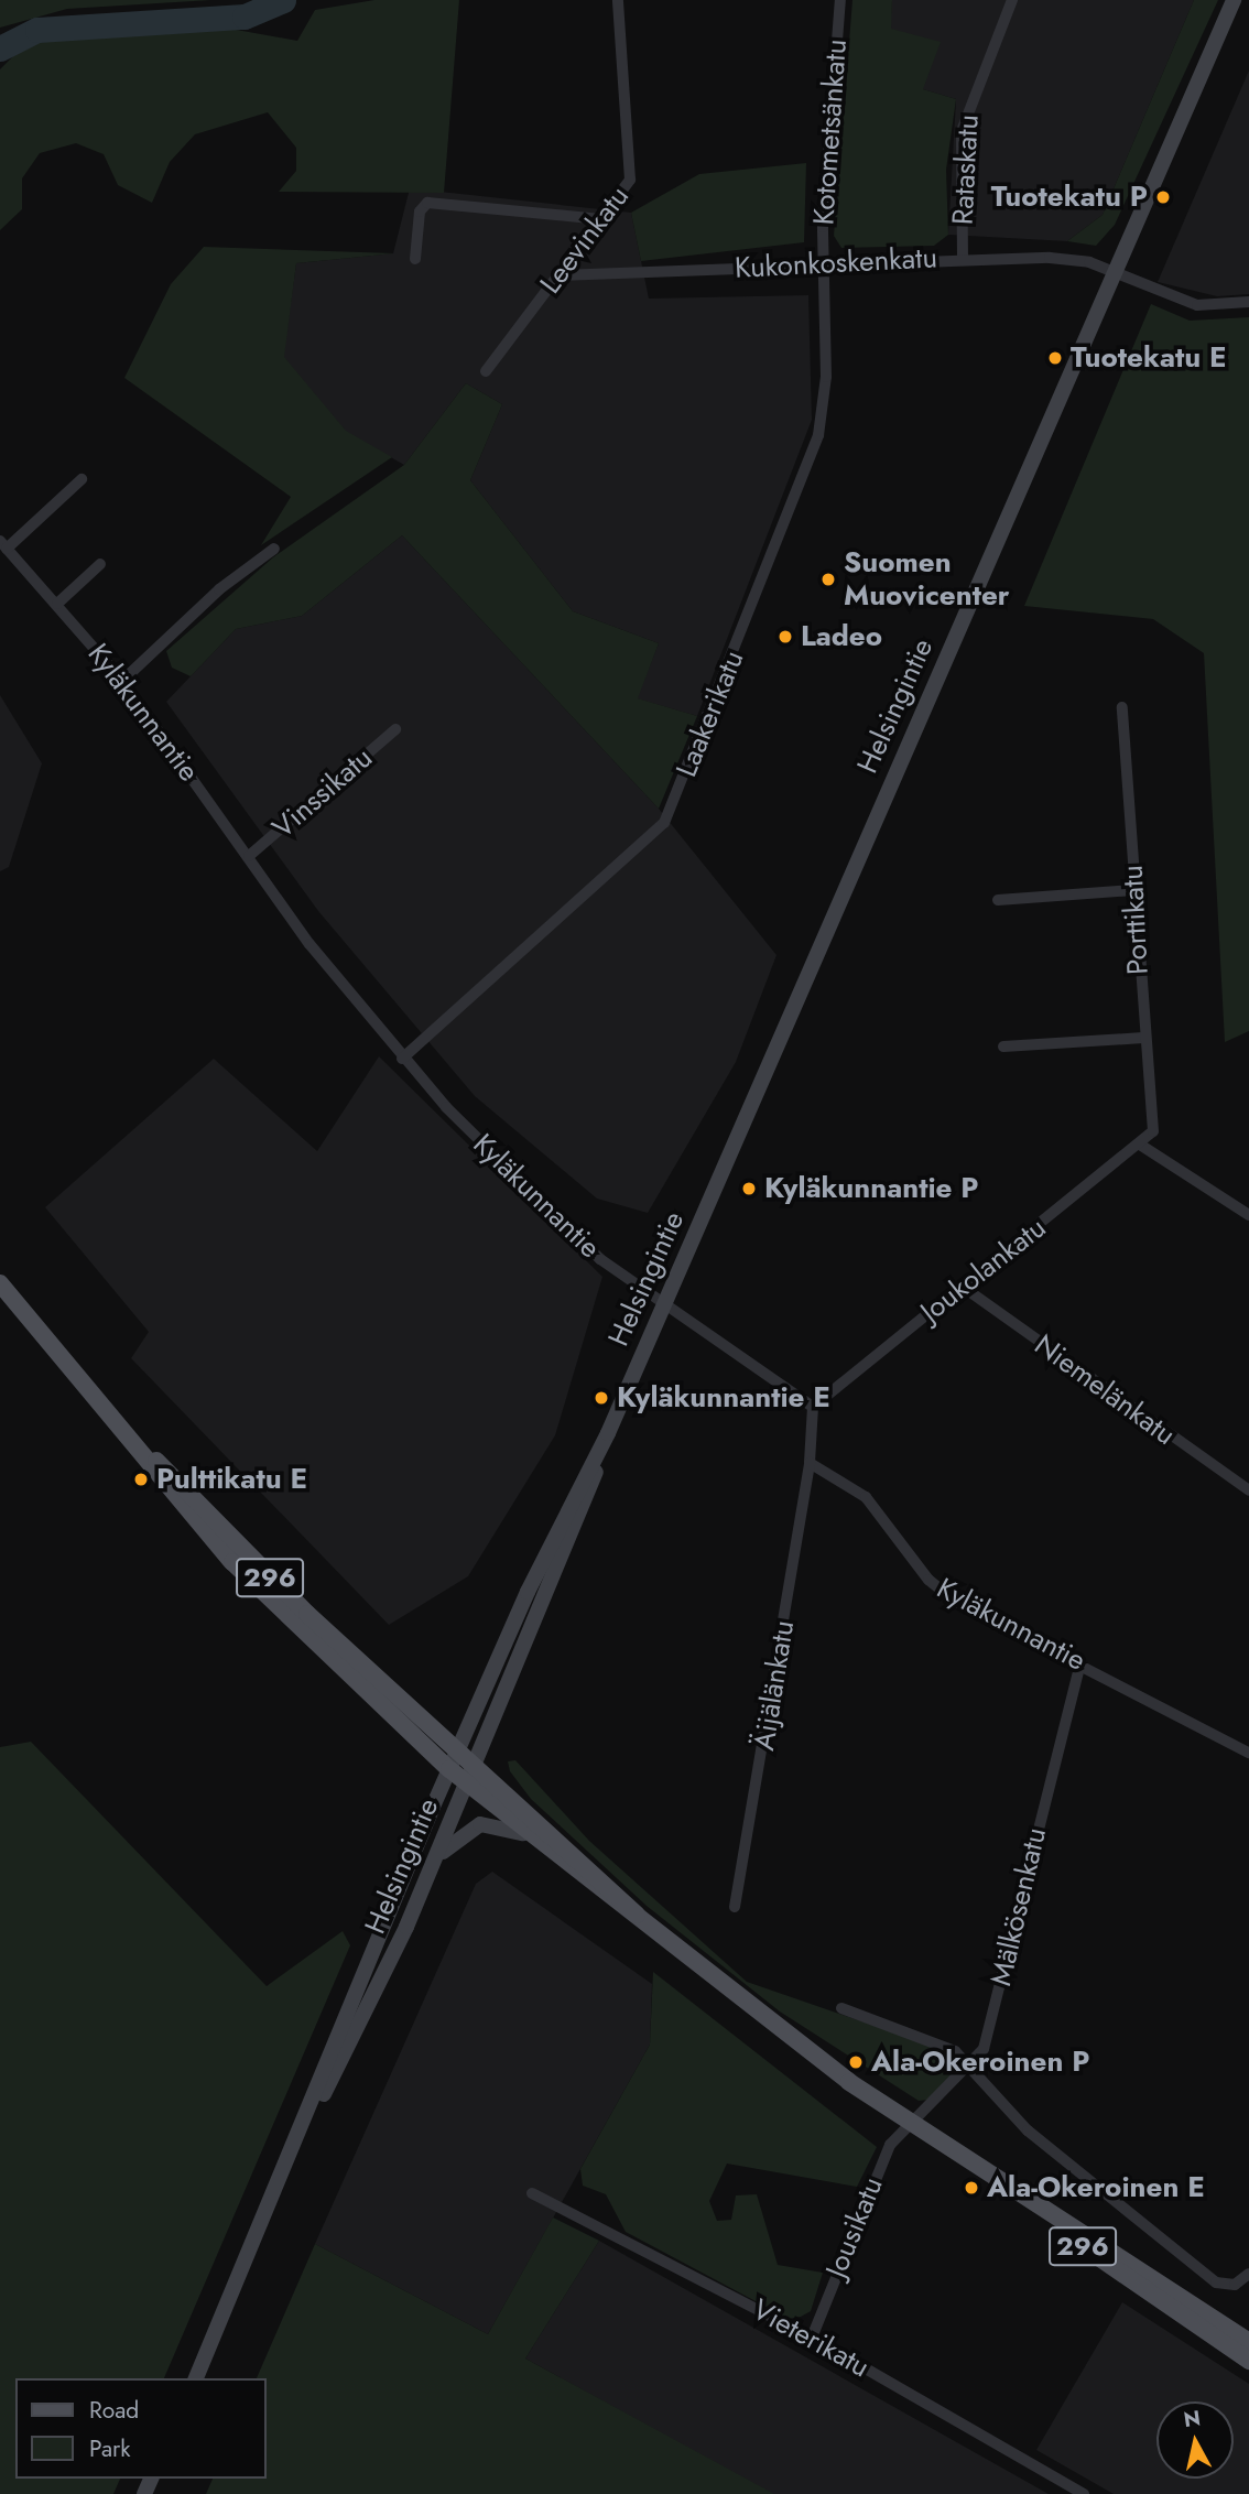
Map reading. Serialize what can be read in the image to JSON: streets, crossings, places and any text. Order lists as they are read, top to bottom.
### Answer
{
  "streets": {
    "main road": ["Helsingintie", "296"],
    "street": [
      "Kotometsänkatu",
      "Rataskatu",
      "Leevinkatu",
      "Kukonkoskenkatu",
      "Kyläkunnantie",
      "Laakerikatu",
      "Vinssikatu",
      "Porttikatu",
      "Joukolankatu",
      "Niemelänkatu",
      "Äijälänkatu",
      "Mälkösenkatu",
      "Jousikatu",
      "Vieterikatu"
    ]
  },
  "crossings": [
    ["Kotometsänkatu", "Kukonkoskenkatu"],
    ["Kotometsänkatu", "Laakerikatu"],
    ["Rataskatu", "Kukonkoskenkatu"],
    ["Leevinkatu", "Kukonkoskenkatu"],
    ["Kukonkoskenkatu", "Helsingintie"],
    ["Kukonkoskenkatu", "Laakerikatu"],
    ["Helsingintie", "Kyläkunnantie"],
    ["Helsingintie", "296"],
    ["Kyläkunnantie", "Laakerikatu"],
    ["Kyläkunnantie", "Vinssikatu"],
    ["Kyläkunnantie", "Joukolankatu"],
    ["Kyläkunnantie", "Äijälänkatu"],
    ["Kyläkunnantie", "Mälkösenkatu"],
    ["Porttikatu", "Joukolankatu"],
    ["Joukolankatu", "Niemelänkatu"],
    ["296", "Mälkösenkatu"],
    ["296", "Jousikatu"],
    ["Mälkösenkatu", "Jousikatu"],
    ["Jousikatu", "Vieterikatu"]
  ],
  "places": [
    "Tuotekatu P",
    "Tuotekatu E",
    "Suomen Muovicenter",
    "Ladeo",
    "Kyläkunnantie P",
    "Kyläkunnantie E",
    "Pulttikatu E",
    "Ala-Okeroinen P",
    "Ala-Okeroinen E"
  ],
  "legend": ["Road", "Park"],
  "north": "top"
}
